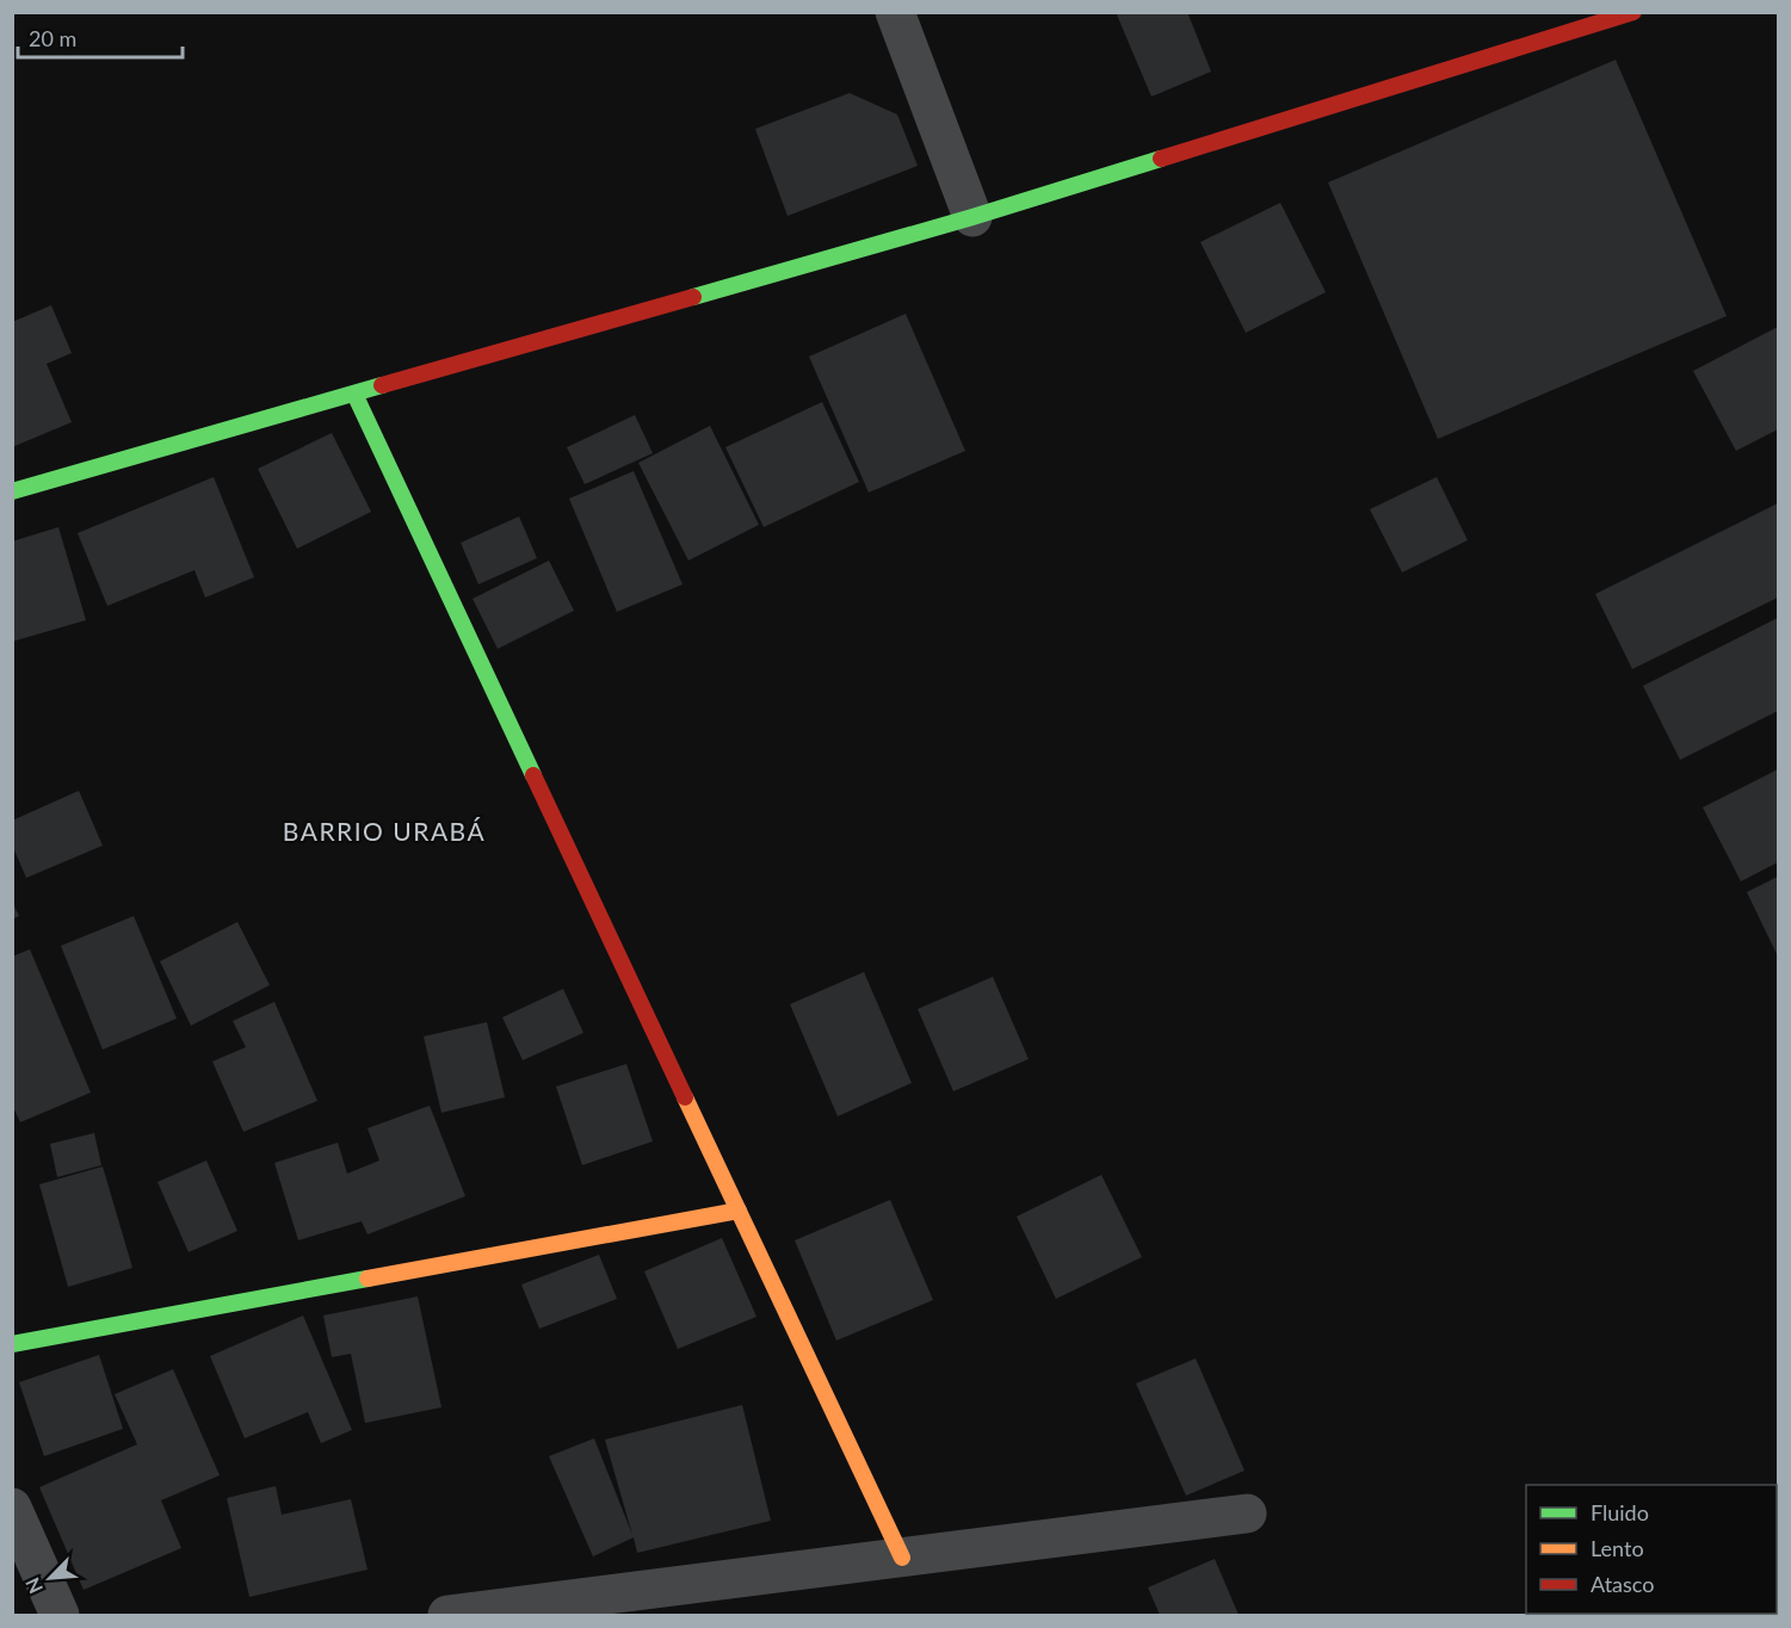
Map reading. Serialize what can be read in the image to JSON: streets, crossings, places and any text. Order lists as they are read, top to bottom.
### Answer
{
  "districts": ["BARRIO URABÁ"],
  "legend": ["Fluido", "Lento", "Atasco"],
  "scale_bar": "20 m",
  "north": "bottom left"
}
